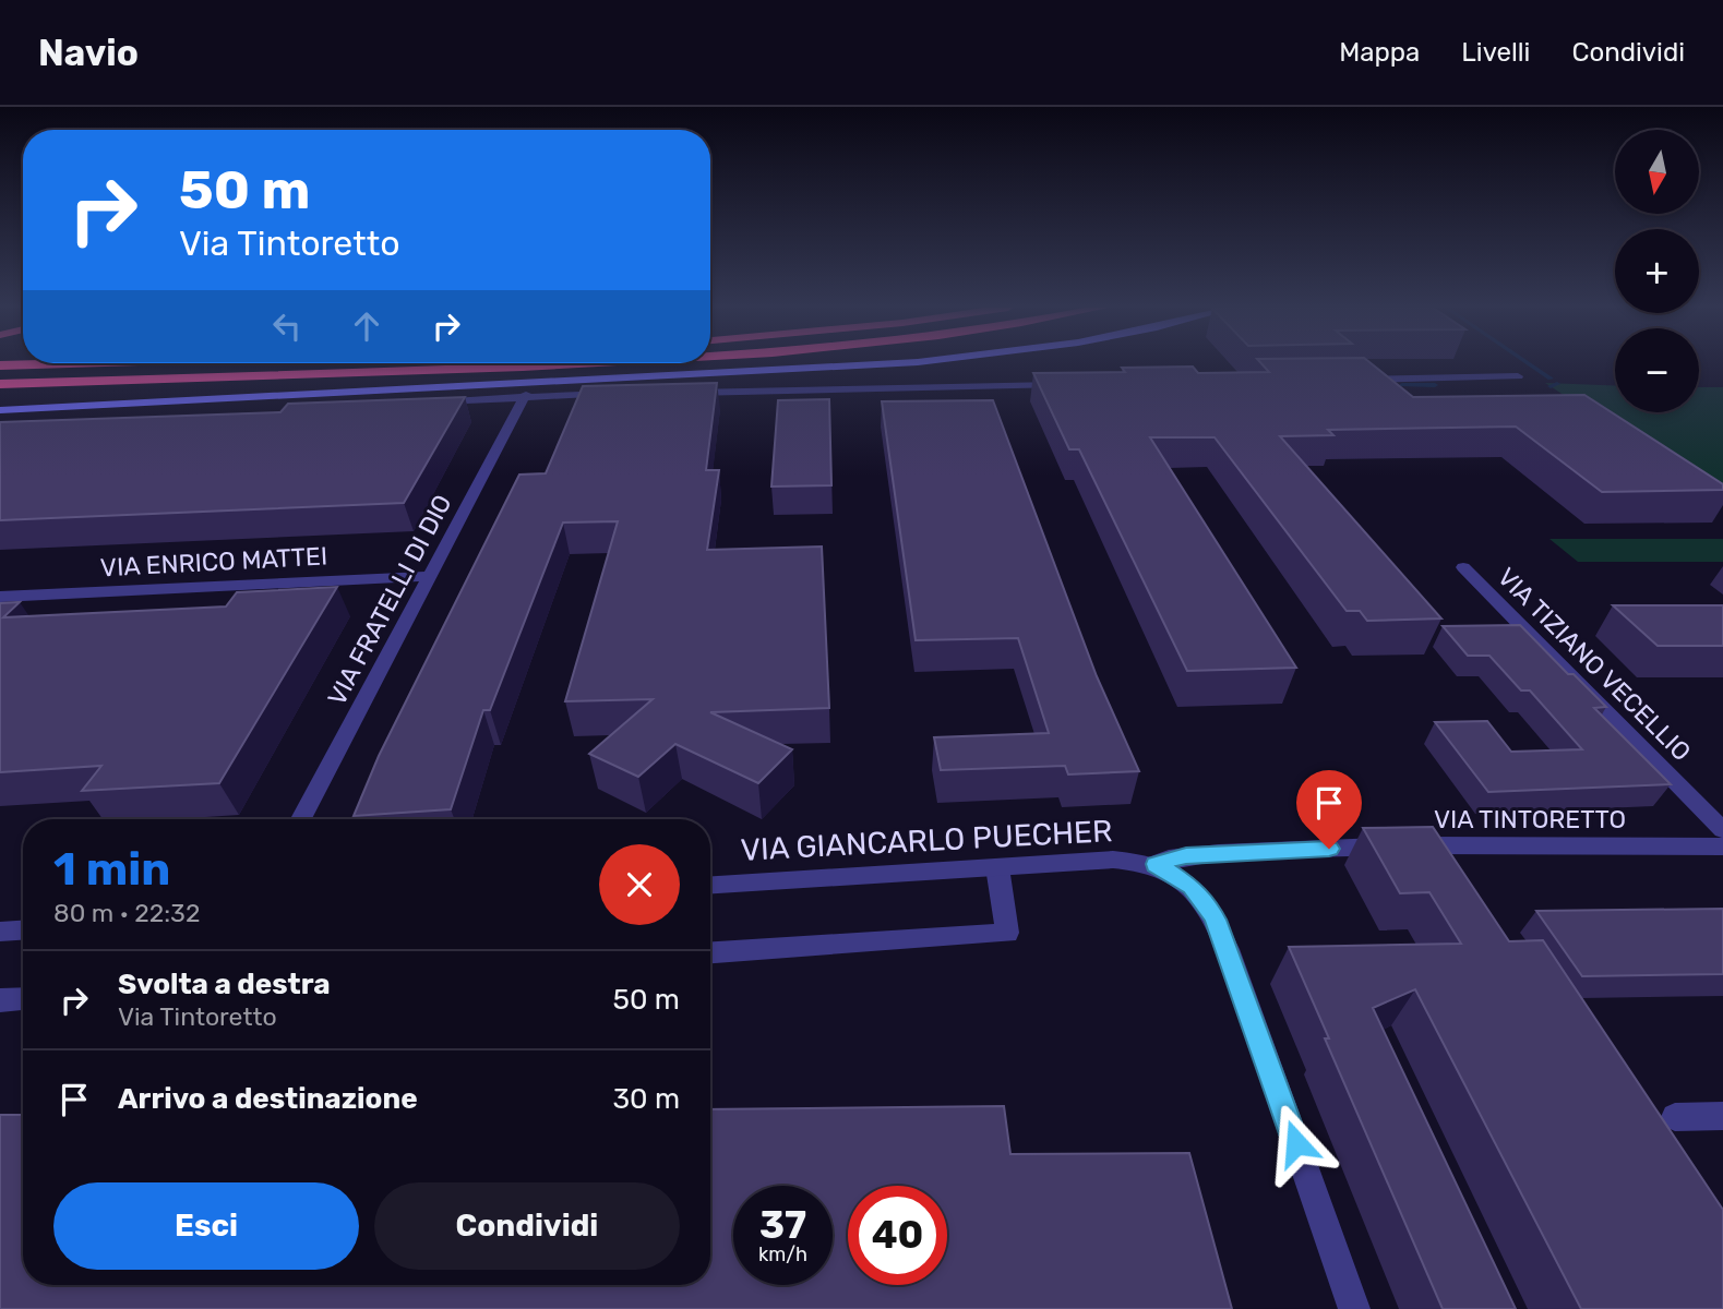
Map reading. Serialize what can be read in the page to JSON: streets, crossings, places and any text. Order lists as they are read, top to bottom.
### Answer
{
  "streets": {
    "street": [
      "VIA ENRICO MATTEI",
      "VIA FRATELLI DI DIO",
      "VIA TIZIANO VECELLIO",
      "VIA TINTORETTO",
      "VIA GIANCARLO PUECHER"
    ]
  },
  "crossings": [
    ["VIA ENRICO MATTEI", "VIA FRATELLI DI DIO"],
    ["VIA TINTORETTO", "VIA GIANCARLO PUECHER"]
  ],
  "north": "bottom",
  "page": {
    "header": "Navio",
    "nav": ["Mappa", "Livelli", "Condividi"],
    "map_buttons": ["+", "−"],
    "turn": ["50 m", "Via Tintoretto"],
    "heading": ["1 min", "80 m · 22:32"],
    "list": [
      {
        "name": "Svolta a destra",
        "note": "Via Tintoretto",
        "value": "50 m"
      },
      {
        "name": "Arrivo a destinazione",
        "value": "30 m"
      }
    ],
    "buttons": ["Esci", "Condividi"],
    "speed": "37 km/h",
    "limit": "40"
  }
}
